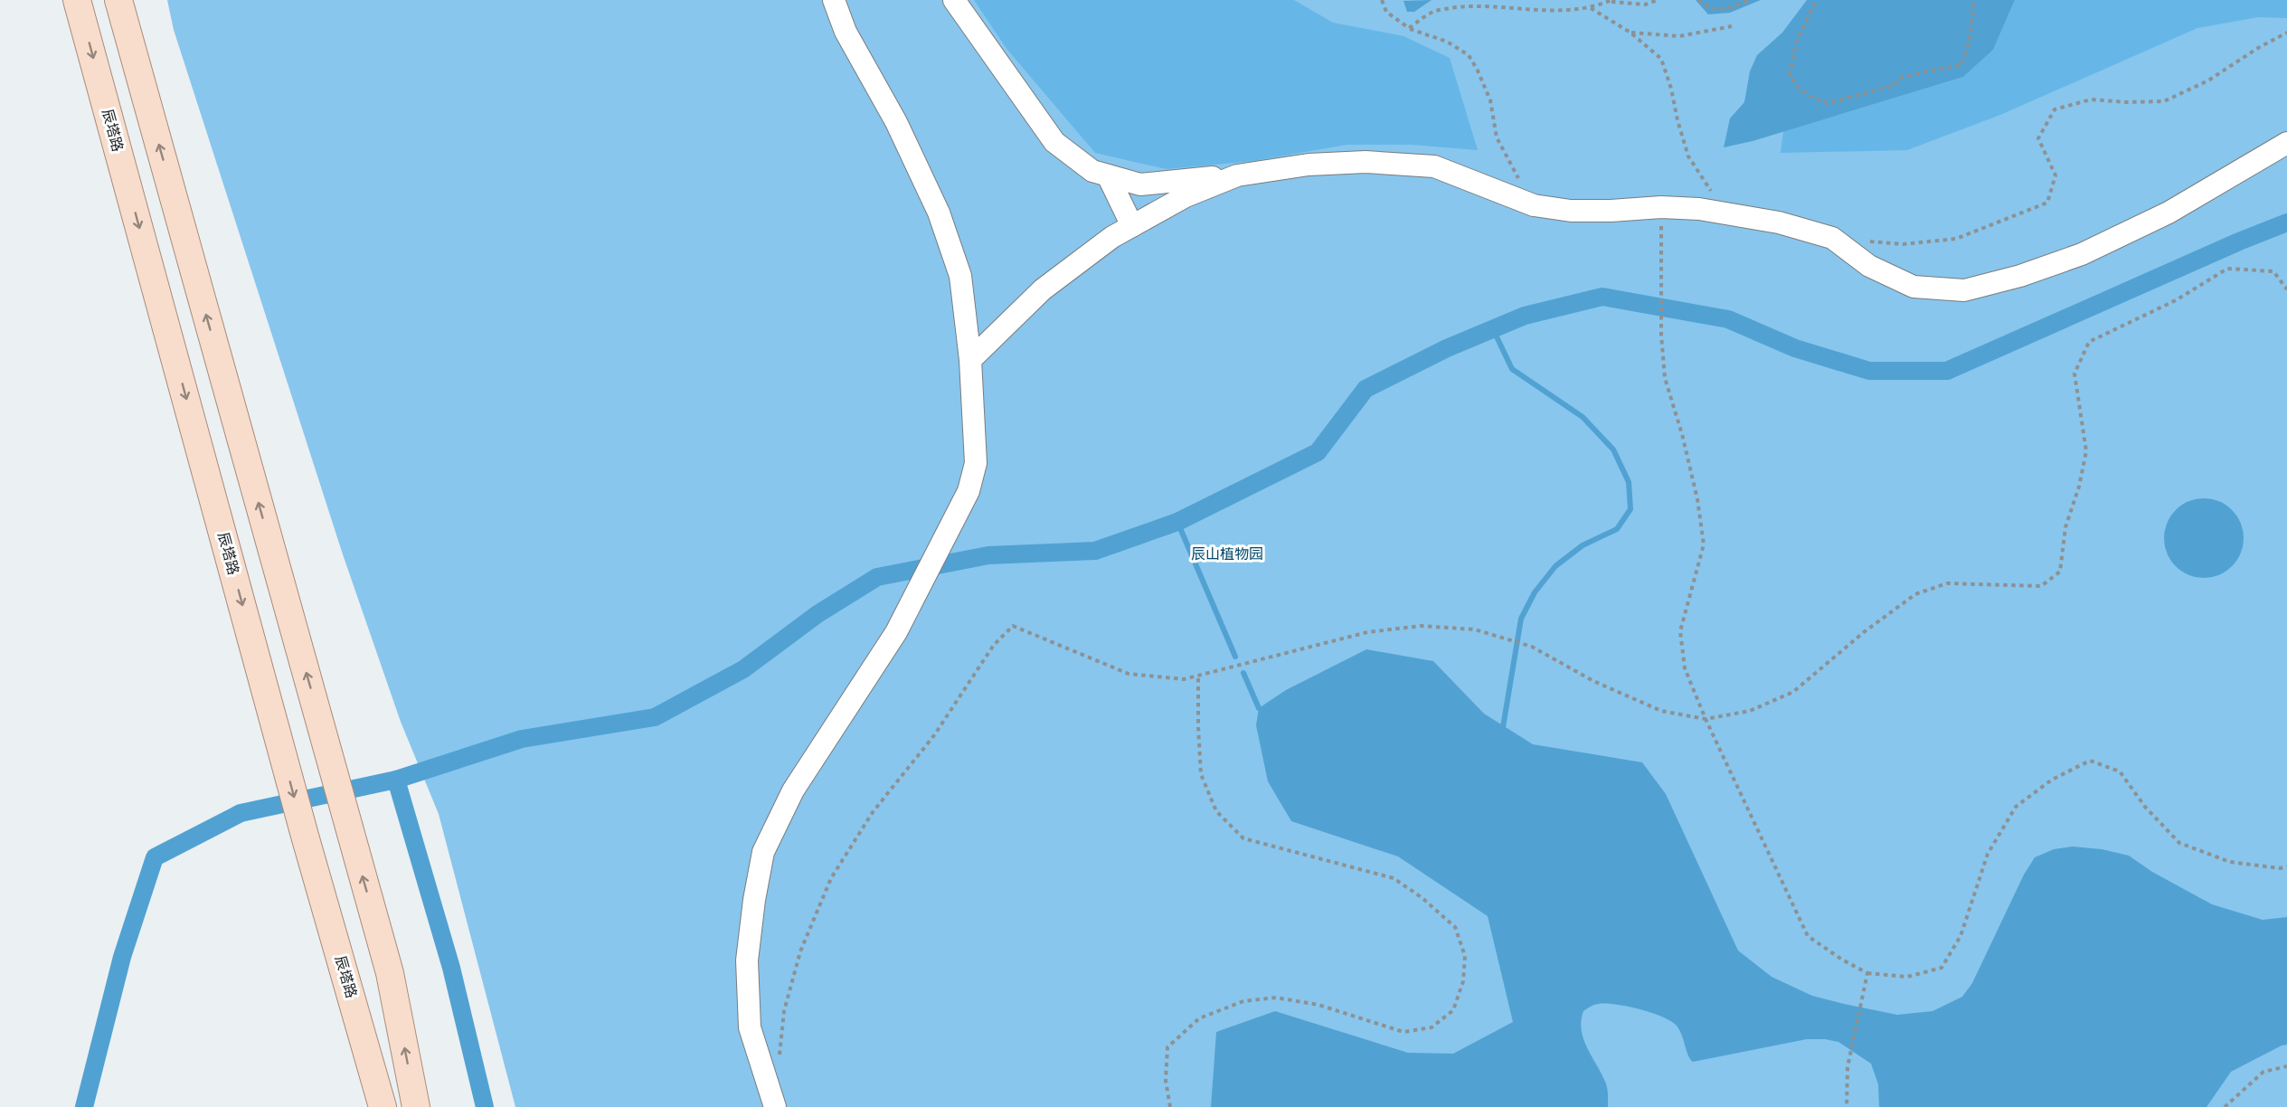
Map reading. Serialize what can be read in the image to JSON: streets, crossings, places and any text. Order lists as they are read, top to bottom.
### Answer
{
  "streets": {
    "main road": ["辰塔路"]
  },
  "parks": ["辰山植物园"]
}
